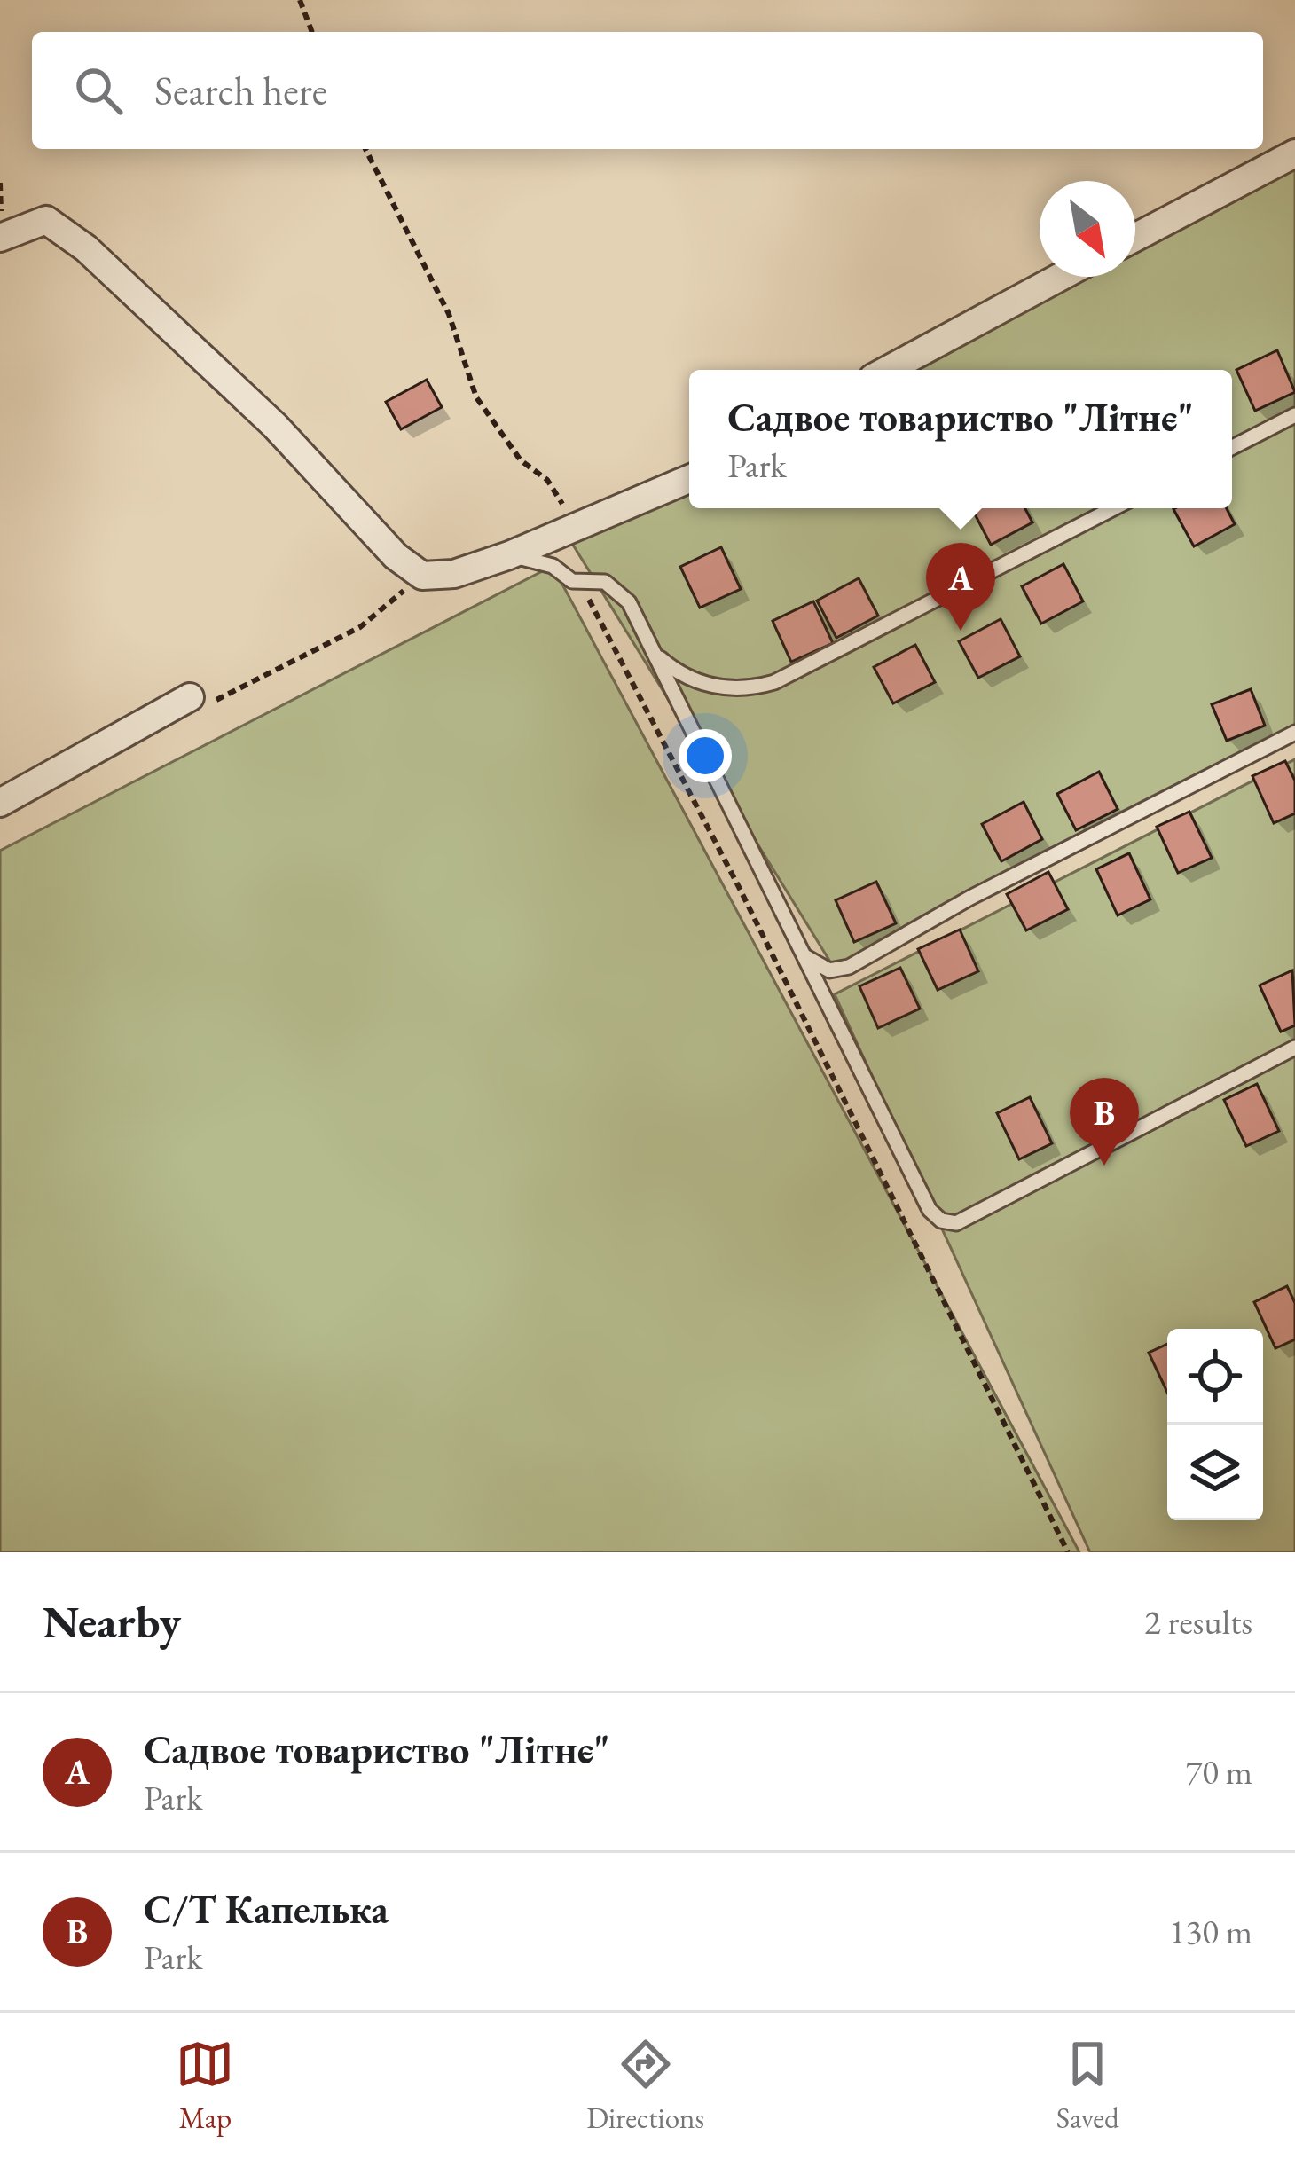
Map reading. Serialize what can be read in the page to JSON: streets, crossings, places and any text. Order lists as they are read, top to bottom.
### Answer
{
  "north": "bottom right",
  "page": {
    "search": "Search here",
    "popup": ["Садвое товариство \"Літнє\"", "Park"],
    "pins": ["A", "B"],
    "heading": ["Nearby", "2 results"],
    "list": [
      {
        "mark": "A",
        "name": "Садвое товариство \"Літнє\"",
        "note": "Park",
        "value": "70 m"
      },
      {
        "mark": "B",
        "name": "С/Т Капелька",
        "note": "Park",
        "value": "130 m"
      }
    ],
    "nav": ["Map", "Directions", "Saved"]
  }
}
